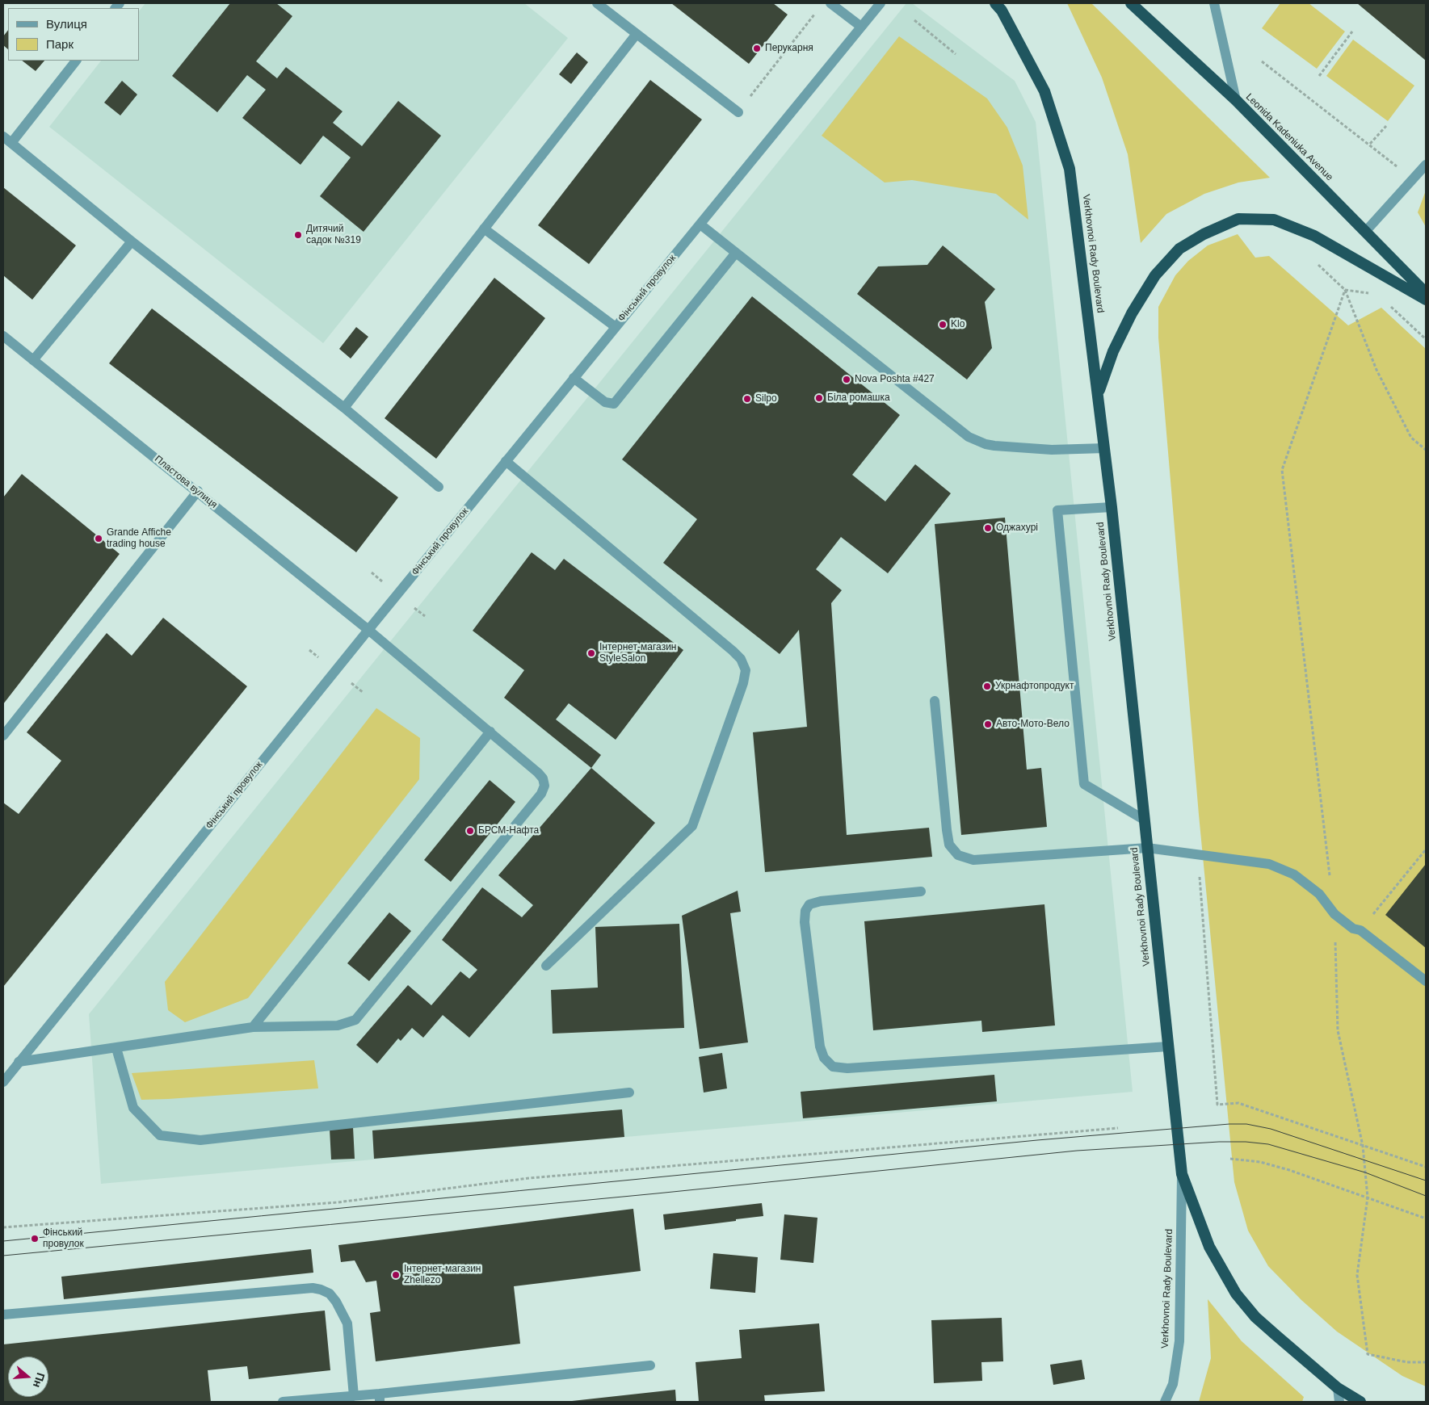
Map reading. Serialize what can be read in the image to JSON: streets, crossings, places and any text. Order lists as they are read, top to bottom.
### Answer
{
  "streets": {
    "highway": ["Leonida Kadeniuka Avenue", "Verkhovnoi Rady Boulevard"],
    "street": ["Фінський провулок", "Пластова вулиця"]
  },
  "crossings": [
    ["Фінський провулок", "Пластова вулиця"]
  ],
  "places": [
    "Перукарня",
    "Дитячий садок №319",
    "Klo",
    "Nova Poshta #427",
    "Біла ромашка",
    "Silpo",
    "Оджахурі",
    "Grande Affiche trading house",
    "Інтернет-магазин StyleSalon",
    "Укрнафтопродукт",
    "Авто-Мото-Вело",
    "БРСМ-Нафта",
    "Фінський провулок",
    "Інтернет-магазин Zhellezo"
  ],
  "legend": ["Вулиця", "Парк"],
  "north": "right"
}
